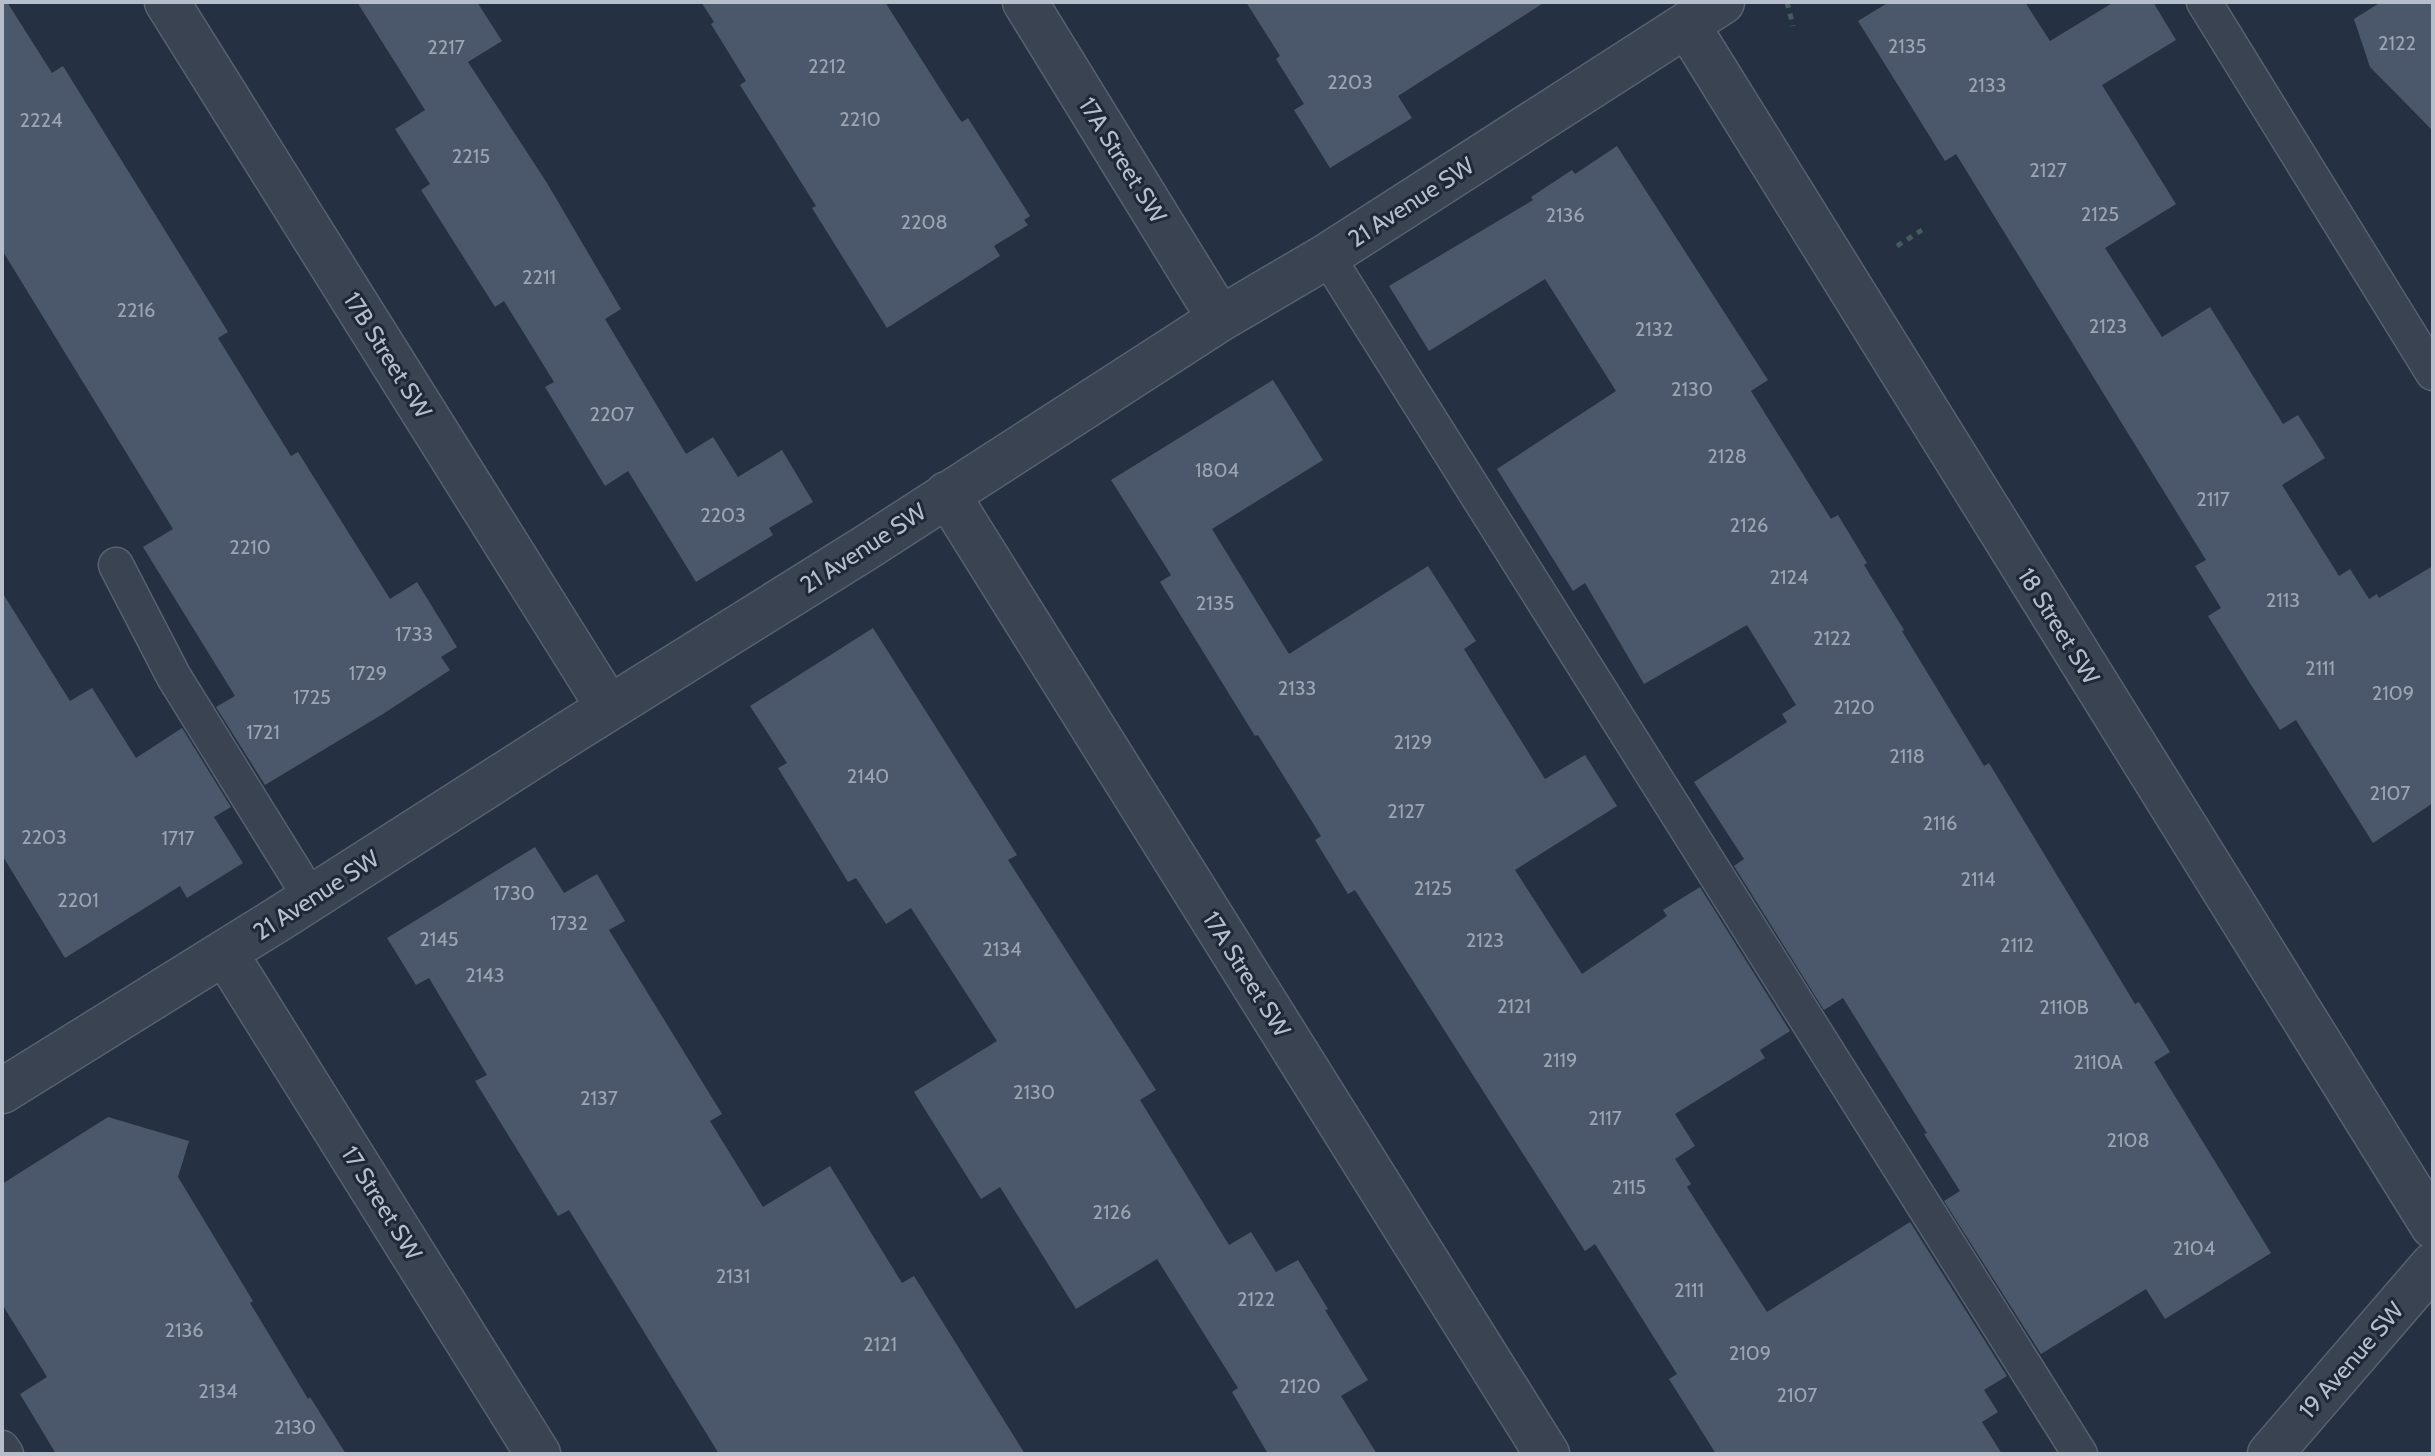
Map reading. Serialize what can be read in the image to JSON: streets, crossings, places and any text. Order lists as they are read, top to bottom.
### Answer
{
  "streets": {
    "street": [
      "17A Street SW",
      "21 Avenue SW",
      "17B Street SW",
      "18 Street SW",
      "17 Street SW",
      "19 Avenue SW"
    ]
  },
  "crossings": [
    ["17A Street SW", "21 Avenue SW"],
    ["21 Avenue SW", "17B Street SW"],
    ["21 Avenue SW", "18 Street SW"],
    ["21 Avenue SW", "17 Street SW"]
  ],
  "house_numbers": [
    "2122",
    "2135",
    "2217",
    "2212",
    "2203",
    "2133",
    "2210",
    "2224",
    "2215",
    "2127",
    "2125",
    "2136",
    "2208",
    "2211",
    "2216",
    "2123",
    "2132",
    "2130",
    "2207",
    "2128",
    "1804",
    "2117",
    "2203",
    "2126",
    "2210",
    "2124",
    "2113",
    "2135",
    "1733",
    "2122",
    "2111",
    "1729",
    "2133",
    "2109",
    "1725",
    "2120",
    "1721",
    "2129",
    "2118",
    "2140",
    "2107",
    "2127",
    "2116",
    "2203",
    "1717",
    "2114",
    "2125",
    "1730",
    "2201",
    "1732",
    "2145",
    "2123",
    "2112",
    "2134",
    "2143",
    "2121",
    "2110B",
    "2119",
    "2110A",
    "2130",
    "2137",
    "2117",
    "2108",
    "2115",
    "2126",
    "2104",
    "2131",
    "2111",
    "2122",
    "2136",
    "2121",
    "2109",
    "2120",
    "2134",
    "2107",
    "2130"
  ]
}
